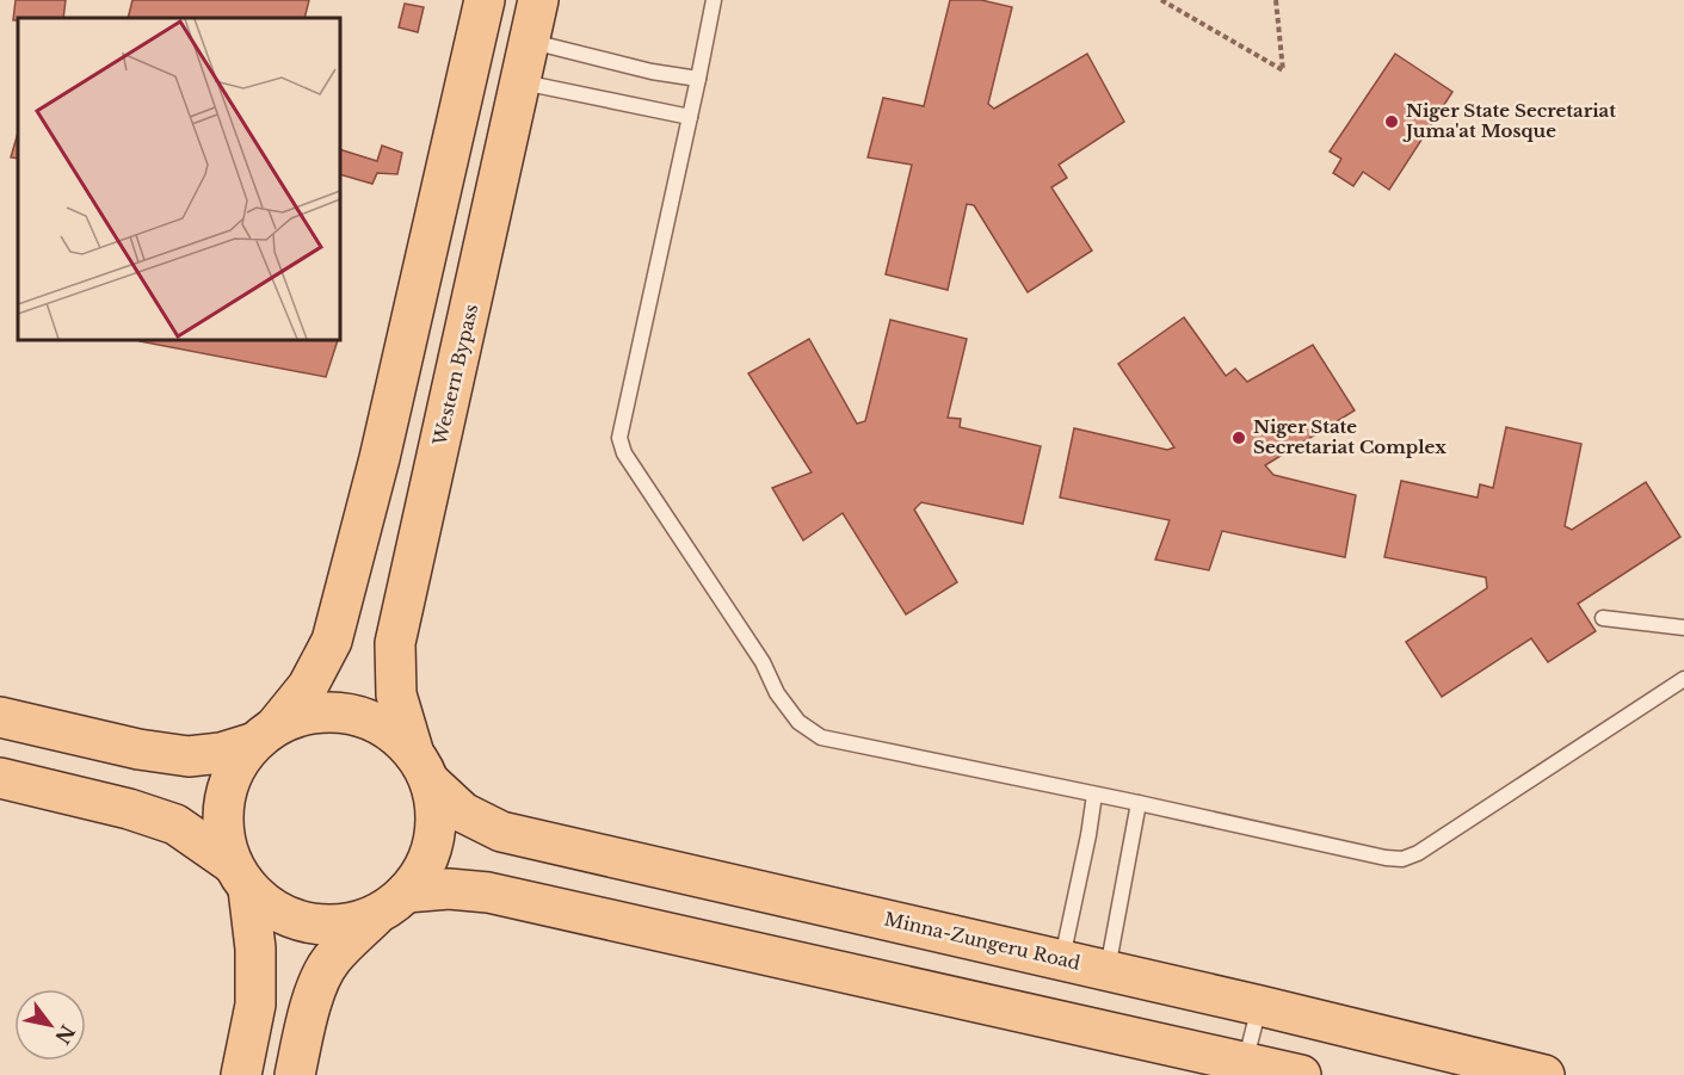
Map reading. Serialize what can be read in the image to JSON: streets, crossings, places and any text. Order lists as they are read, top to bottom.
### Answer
{
  "streets": {
    "main road": ["Western Bypass", "Minna-Zungeru Road"]
  },
  "crossings": [
    ["Western Bypass", "Minna-Zungeru Road"]
  ],
  "places": ["Niger State Secretariat Juma'at Mosque", "Niger State Secretariat Complex"],
  "north": "bottom right"
}
